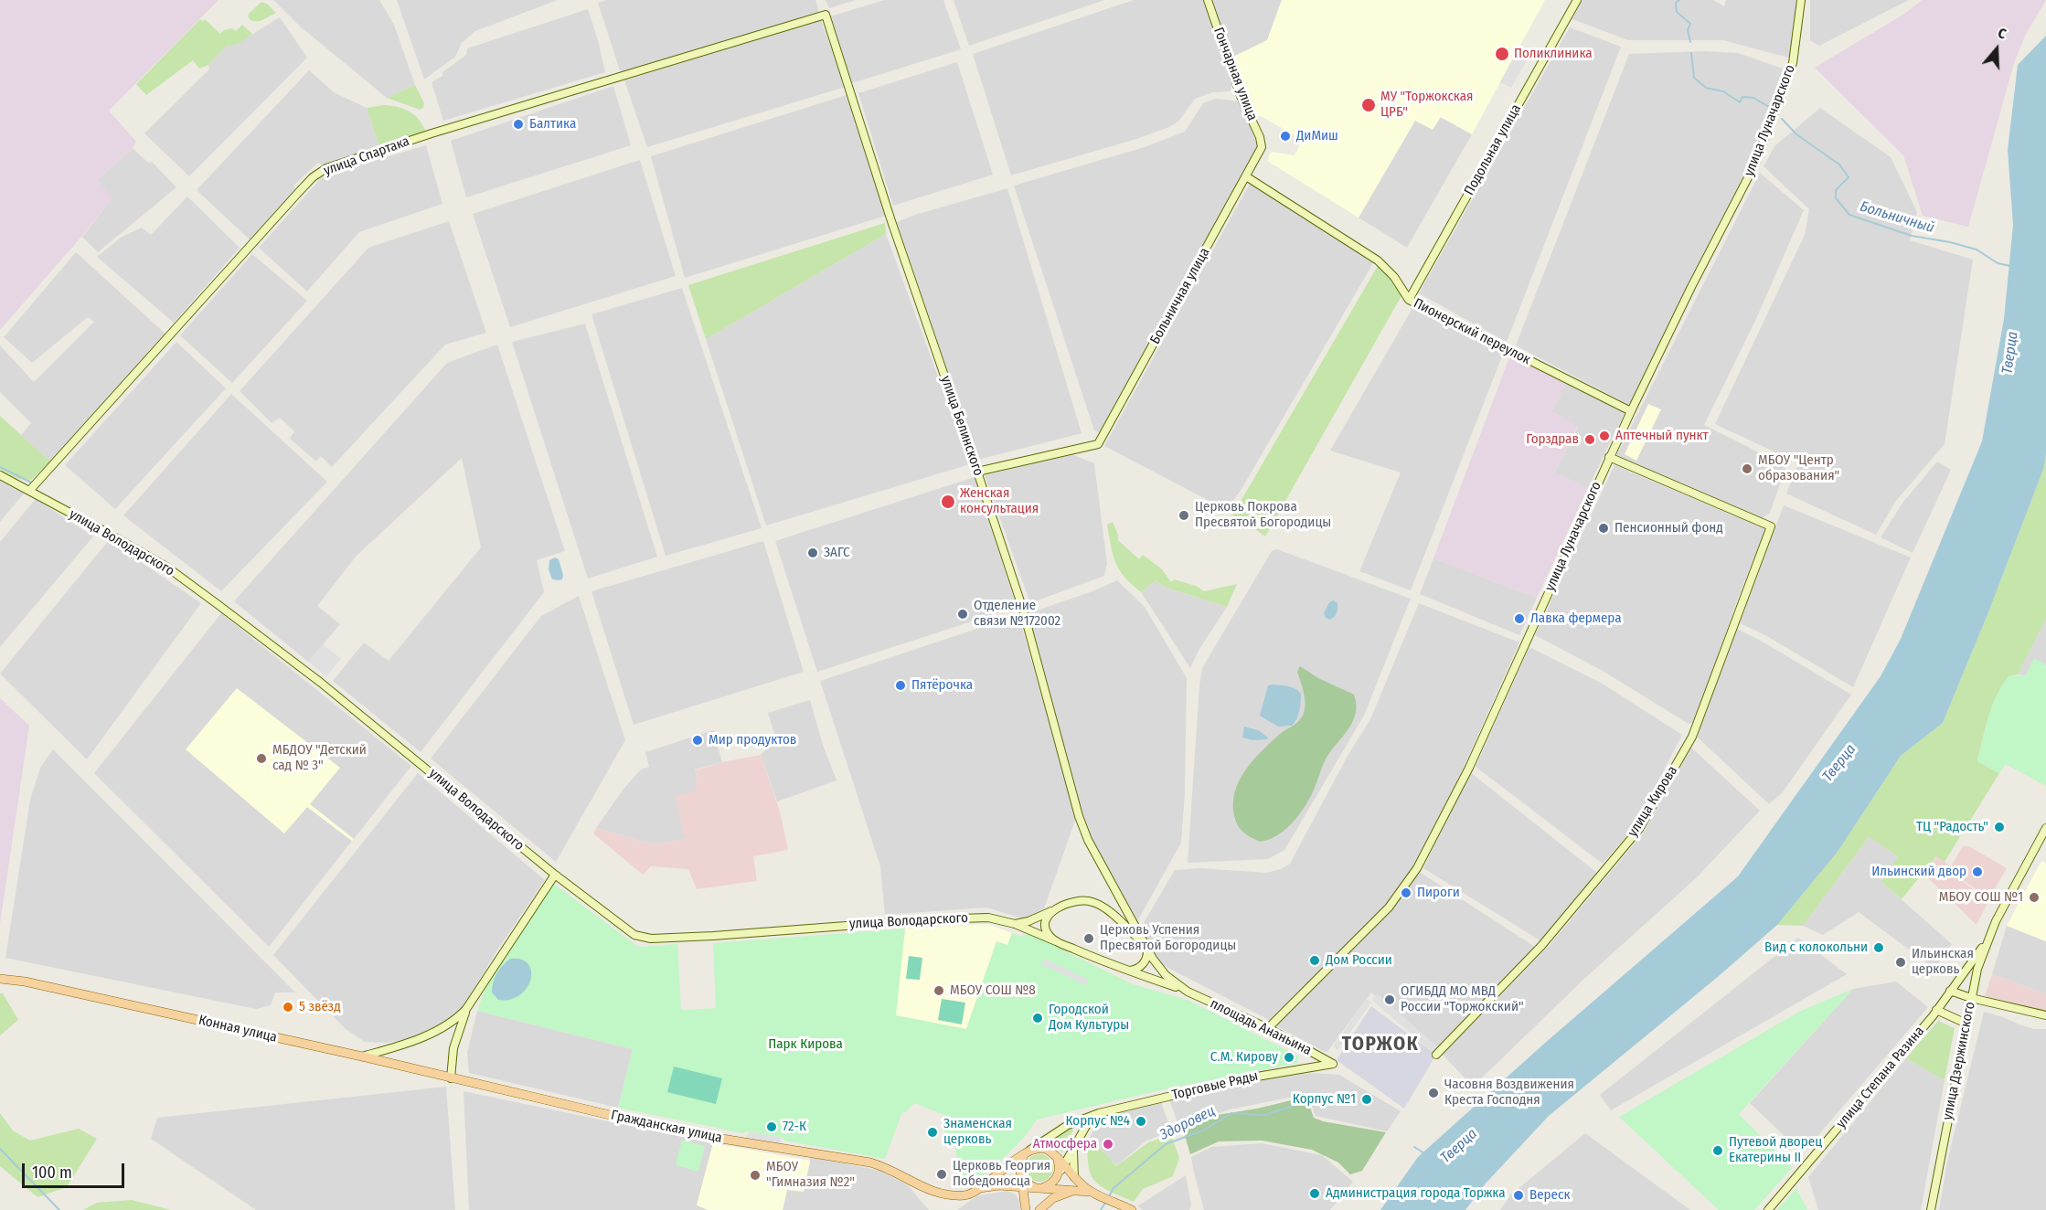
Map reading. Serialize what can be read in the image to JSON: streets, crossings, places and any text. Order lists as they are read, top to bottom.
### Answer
{
  "streets": {
    "main road": ["Конная улица", "Гражданская улица"],
    "street": [
      "Гончарная улица",
      "улица Луначарского",
      "Подольная улица",
      "улица Спартака",
      "Больничная улица",
      "Пионерский переулок",
      "улица Белинского",
      "улица Володарского",
      "улица Кирова",
      "площадь Ананьина",
      "улица Дзержинского",
      "улица Степана Разина",
      "Торговые Ряды"
    ]
  },
  "crossings": [
    ["Гончарная улица", "Больничная улица"],
    ["улица Луначарского", "Пионерский переулок"],
    ["улица Луначарского", "улица Кирова"],
    ["улица Луначарского", "площадь Ананьина"],
    ["Подольная улица", "Пионерский переулок"],
    ["улица Спартака", "улица Белинского"],
    ["улица Спартака", "улица Володарского"],
    ["Больничная улица", "Пионерский переулок"],
    ["Больничная улица", "улица Белинского"],
    ["улица Белинского", "площадь Ананьина"],
    ["улица Володарского", "площадь Ананьина"],
    ["улица Володарского", "Конная улица"],
    ["площадь Ананьина", "Торговые Ряды"],
    ["Конная улица", "Гражданская улица"],
    ["улица Дзержинского", "улица Степана Разина"],
    ["Торговые Ряды", "Гражданская улица"]
  ],
  "districts": ["ТОРЖОК"],
  "water": ["Больничный", "Тверца", "Здоровец"],
  "parks": ["Парк Кирова"],
  "places": [
    "Поликлиника",
    "МУ \"Торжокская ЦРБ\"",
    "Балтика",
    "ДиМиш",
    "Аптечный пункт",
    "Горздрав",
    "МБОУ \"Центр образования\"",
    "Женская консультация",
    "Церковь Покрова Пресвятой Богородицы",
    "Пенсионный фонд",
    "ЗАГС",
    "Отделение связи №172002",
    "Лавка фермера",
    "Пятёрочка",
    "Мир продуктов",
    "МБДОУ \"Детский сад № 3\"",
    "ТЦ \"Радость\"",
    "Ильинский двор",
    "Пироги",
    "МБОУ СОШ №1",
    "Церковь Успения Пресвятой Богородицы",
    "Вид с колокольни",
    "Дом России",
    "Ильинская церковь",
    "МБОУ СОШ №8",
    "ОГИБДД МО МВД России \"Торжокский\"",
    "5 звёзд",
    "Городской Дом Культуры",
    "С.М. Кирову",
    "Часовня Воздвижения Креста Господня",
    "Корпус №1",
    "Корпус №4",
    "72-К",
    "Знаменская церковь",
    "Атмосфера",
    "Путевой дворец Екатерины II",
    "Церковь Георгия Победоносца",
    "МБОУ \"Гимназия №2\"",
    "Администрация города Торжка",
    "Вереск"
  ],
  "scale_bar": "100 m",
  "north": "top"
}
